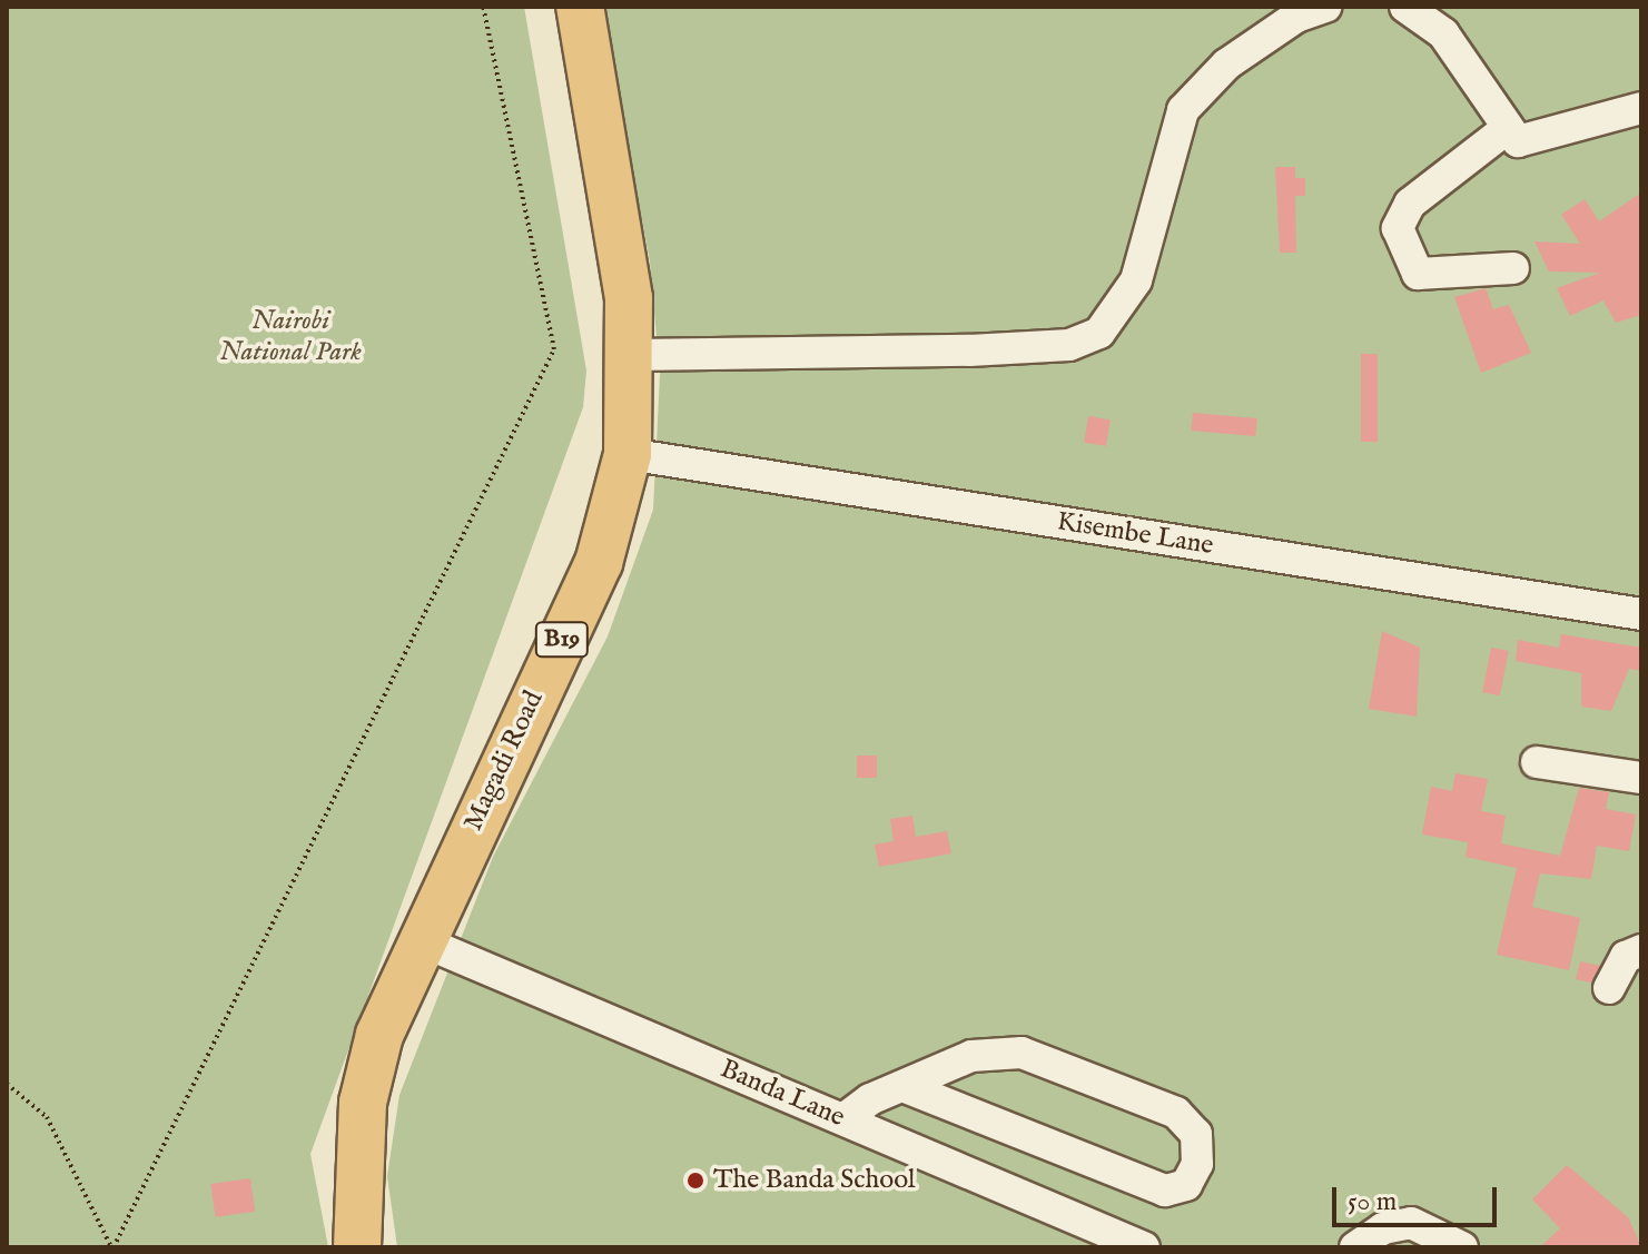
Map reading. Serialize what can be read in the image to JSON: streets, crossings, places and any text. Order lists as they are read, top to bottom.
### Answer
{
  "streets": {
    "highway": ["B19", "Magadi Road"],
    "street": ["Kisembe Lane", "Banda Lane"]
  },
  "crossings": [
    ["Kisembe Lane", "Magadi Road"],
    ["Magadi Road", "Banda Lane"]
  ],
  "parks": ["Nairobi National Park"],
  "places": ["The Banda School"],
  "scale_bar": "50 m"
}
